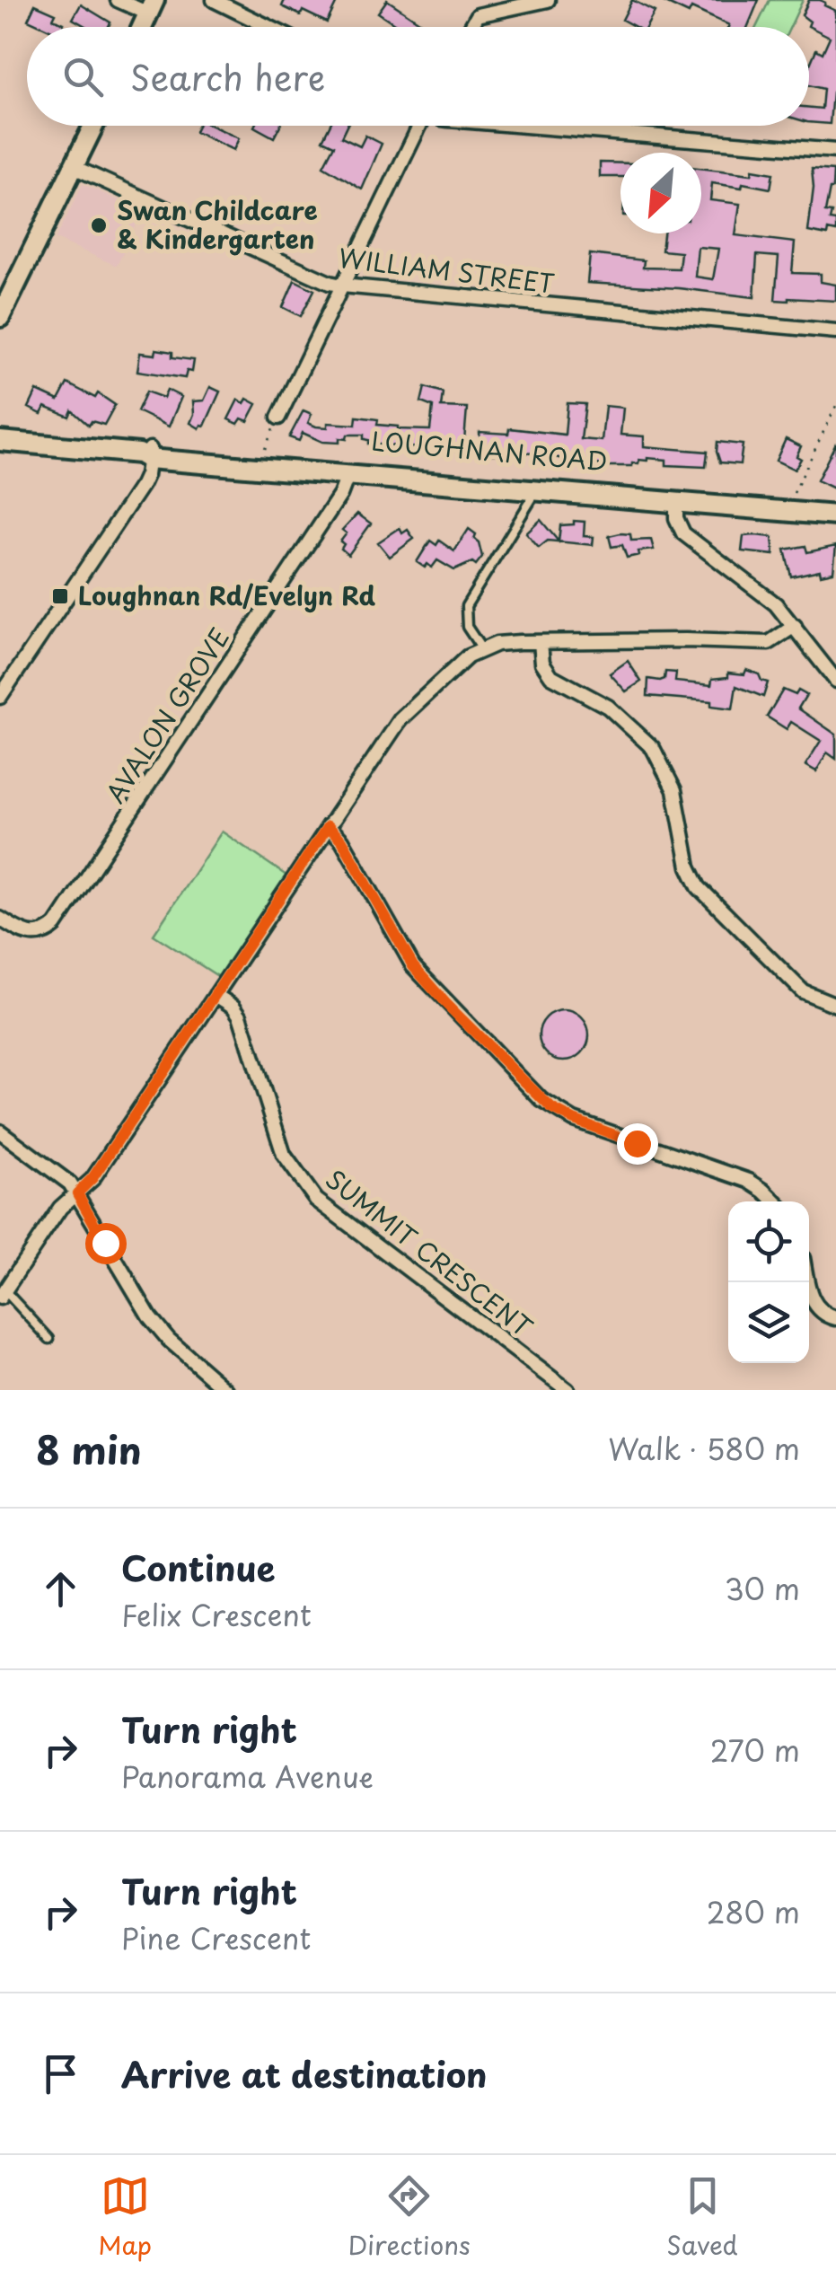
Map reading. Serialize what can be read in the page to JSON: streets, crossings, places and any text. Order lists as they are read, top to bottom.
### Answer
{
  "streets": {
    "main road": ["LOUGHNAN ROAD"],
    "street": ["WILLIAM STREET", "AVALON GROVE", "SUMMIT CRESCENT"]
  },
  "crossings": [
    ["LOUGHNAN ROAD", "AVALON GROVE"]
  ],
  "places": {
    "other": ["Swan Childcare & Kindergarten"],
    "transit": ["Loughnan Rd/Evelyn Rd"]
  },
  "north": "bottom left",
  "page": {
    "search": "Search here",
    "heading": ["8 min", "Walk · 580 m"],
    "list": [
      ["Continue", "Felix Crescent", "30 m"],
      ["Turn right", "Panorama Avenue", "270 m"],
      ["Turn right", "Pine Crescent", "280 m"],
      "Arrive at destination"
    ],
    "nav": ["Map", "Directions", "Saved"]
  }
}
